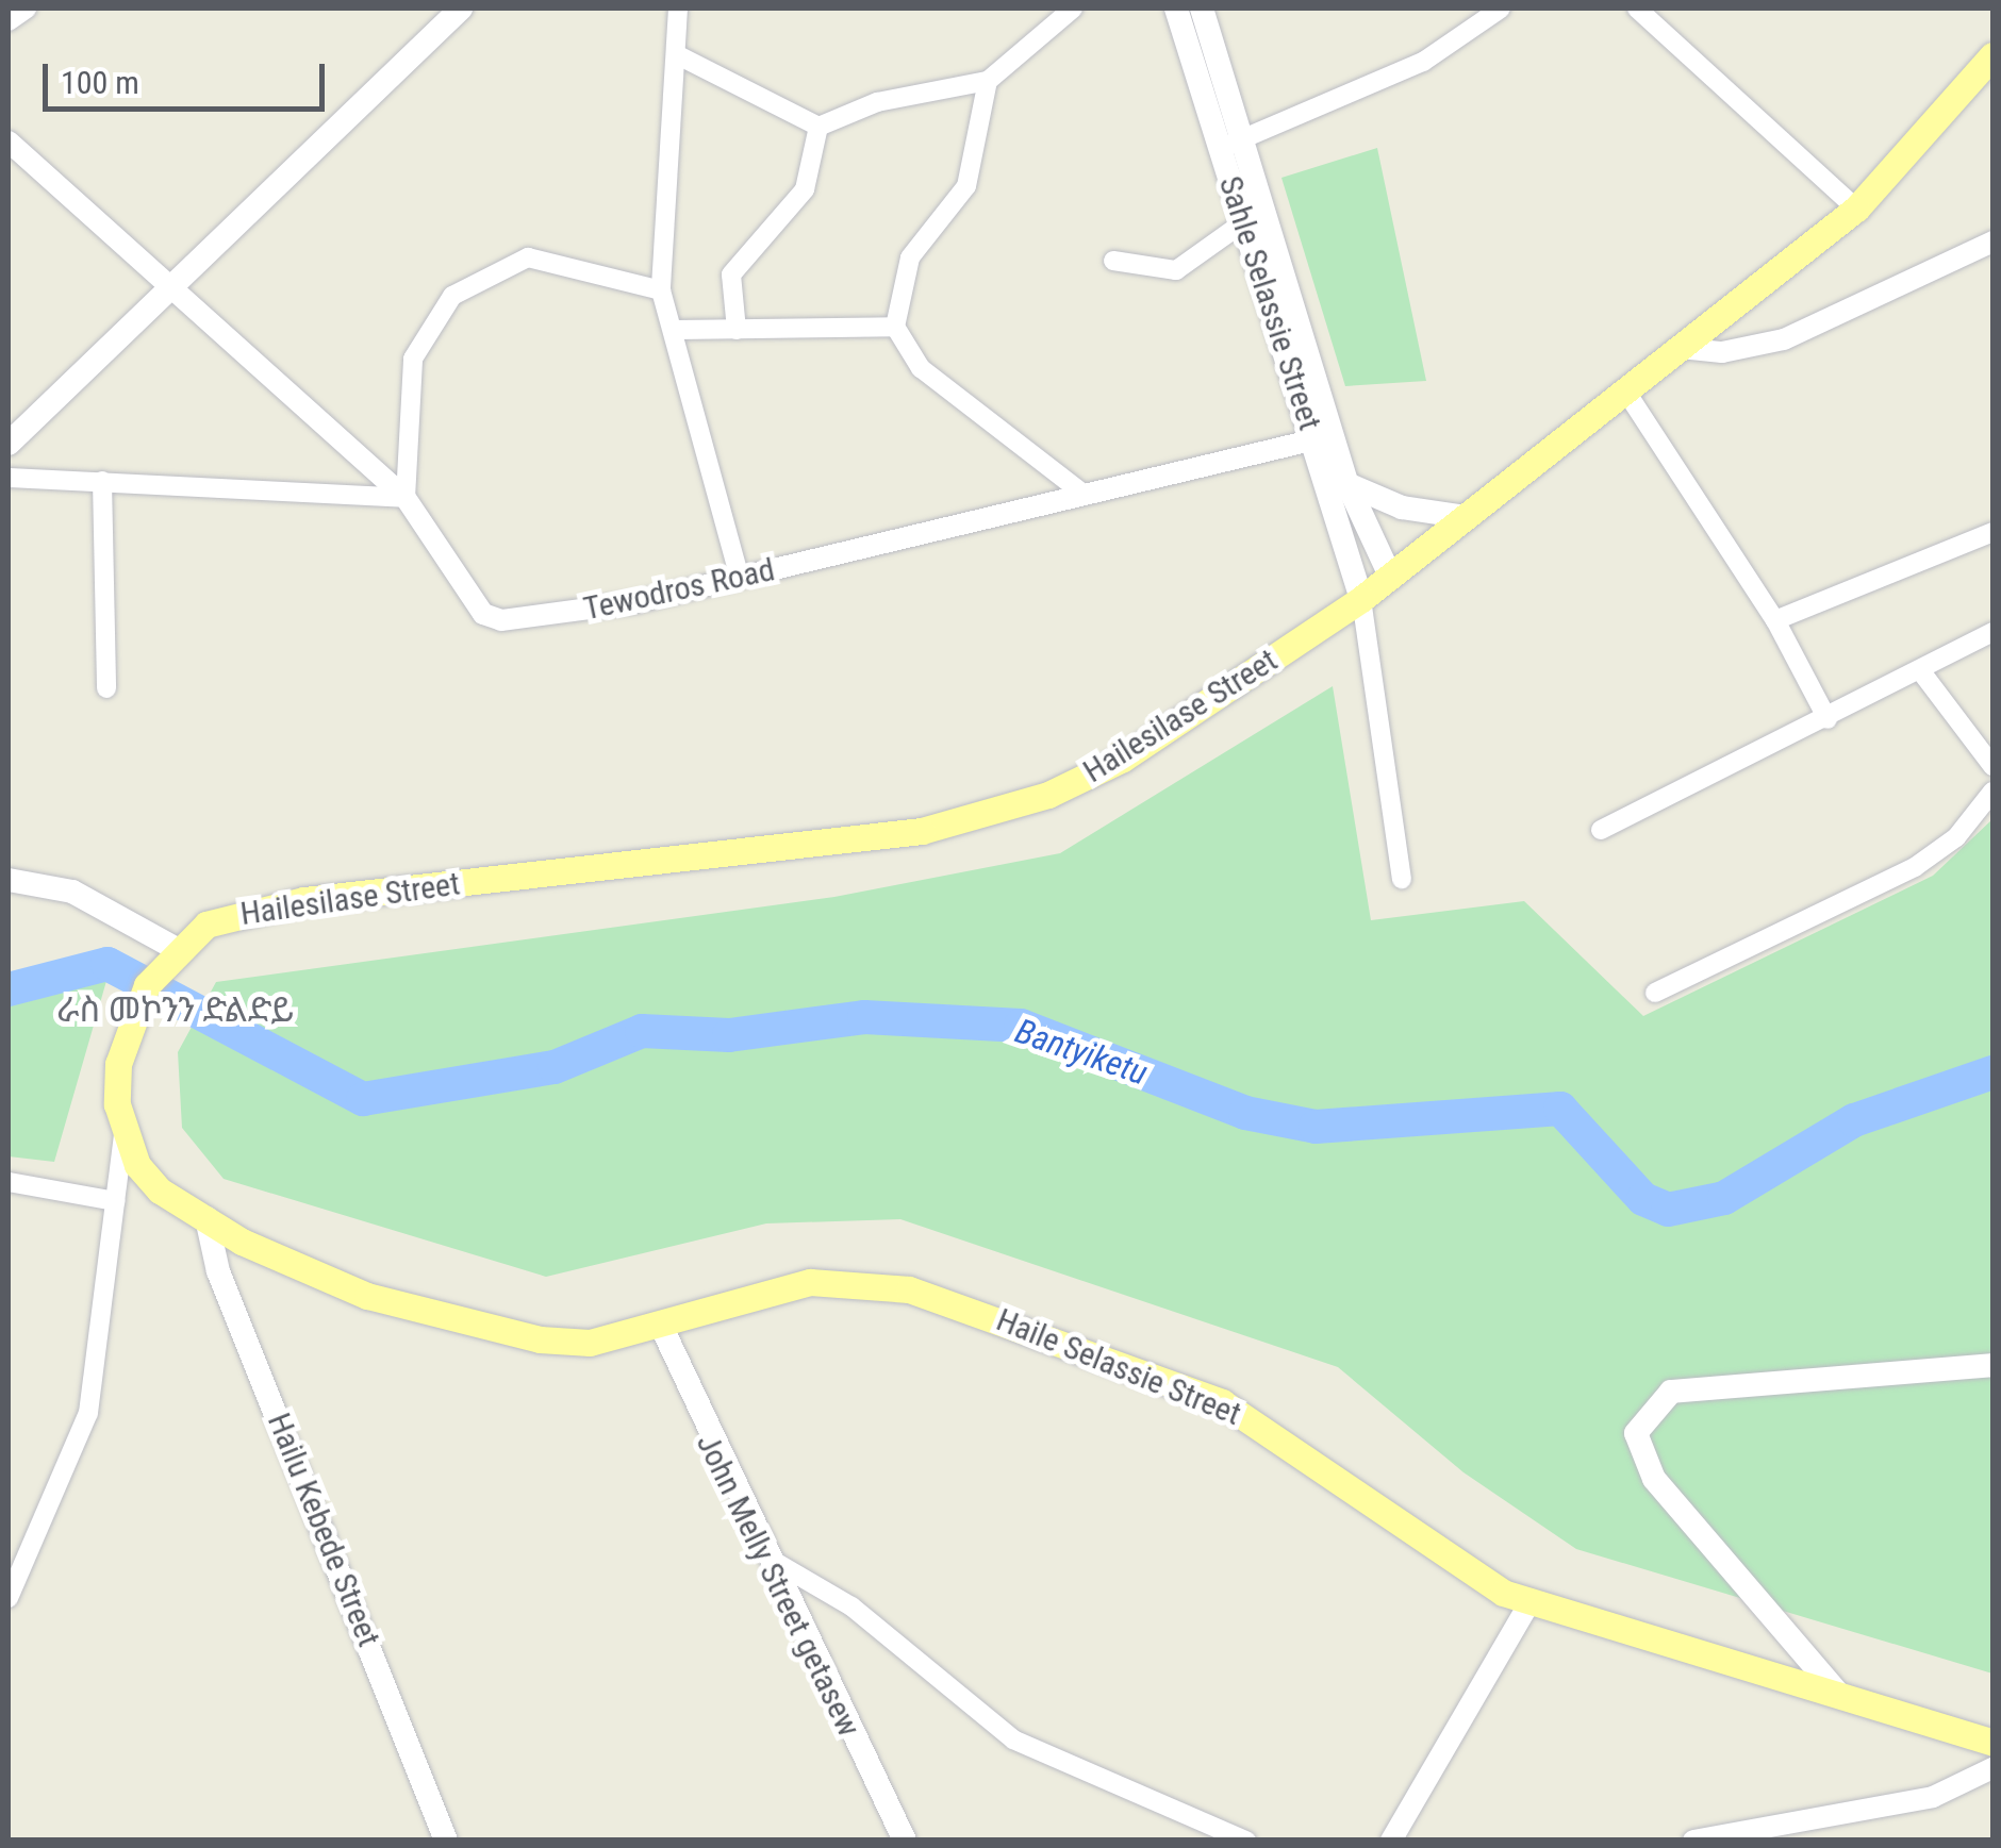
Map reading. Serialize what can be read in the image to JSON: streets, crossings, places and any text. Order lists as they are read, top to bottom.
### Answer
{
  "streets": {
    "main road": [
      "Sahle Selassie Street",
      "Hailesilase Street",
      "Haile Selassie Street",
      "Hailu Kebede Street",
      "John Melly Street getasew"
    ],
    "street": ["Tewodros Road"]
  },
  "crossings": [
    ["Sahle Selassie Street", "Tewodros Road"],
    ["Sahle Selassie Street", "Hailesilase Street"],
    ["Hailesilase Street", "Haile Selassie Street"],
    ["Hailesilase Street", "Hailu Kebede Street"],
    ["Haile Selassie Street", "Hailu Kebede Street"],
    ["Haile Selassie Street", "John Melly Street getasew"]
  ],
  "districts": ["ራስ መኮንን ድልድይ"],
  "water": ["Bantyiketu"],
  "scale_bar": "100 m"
}
